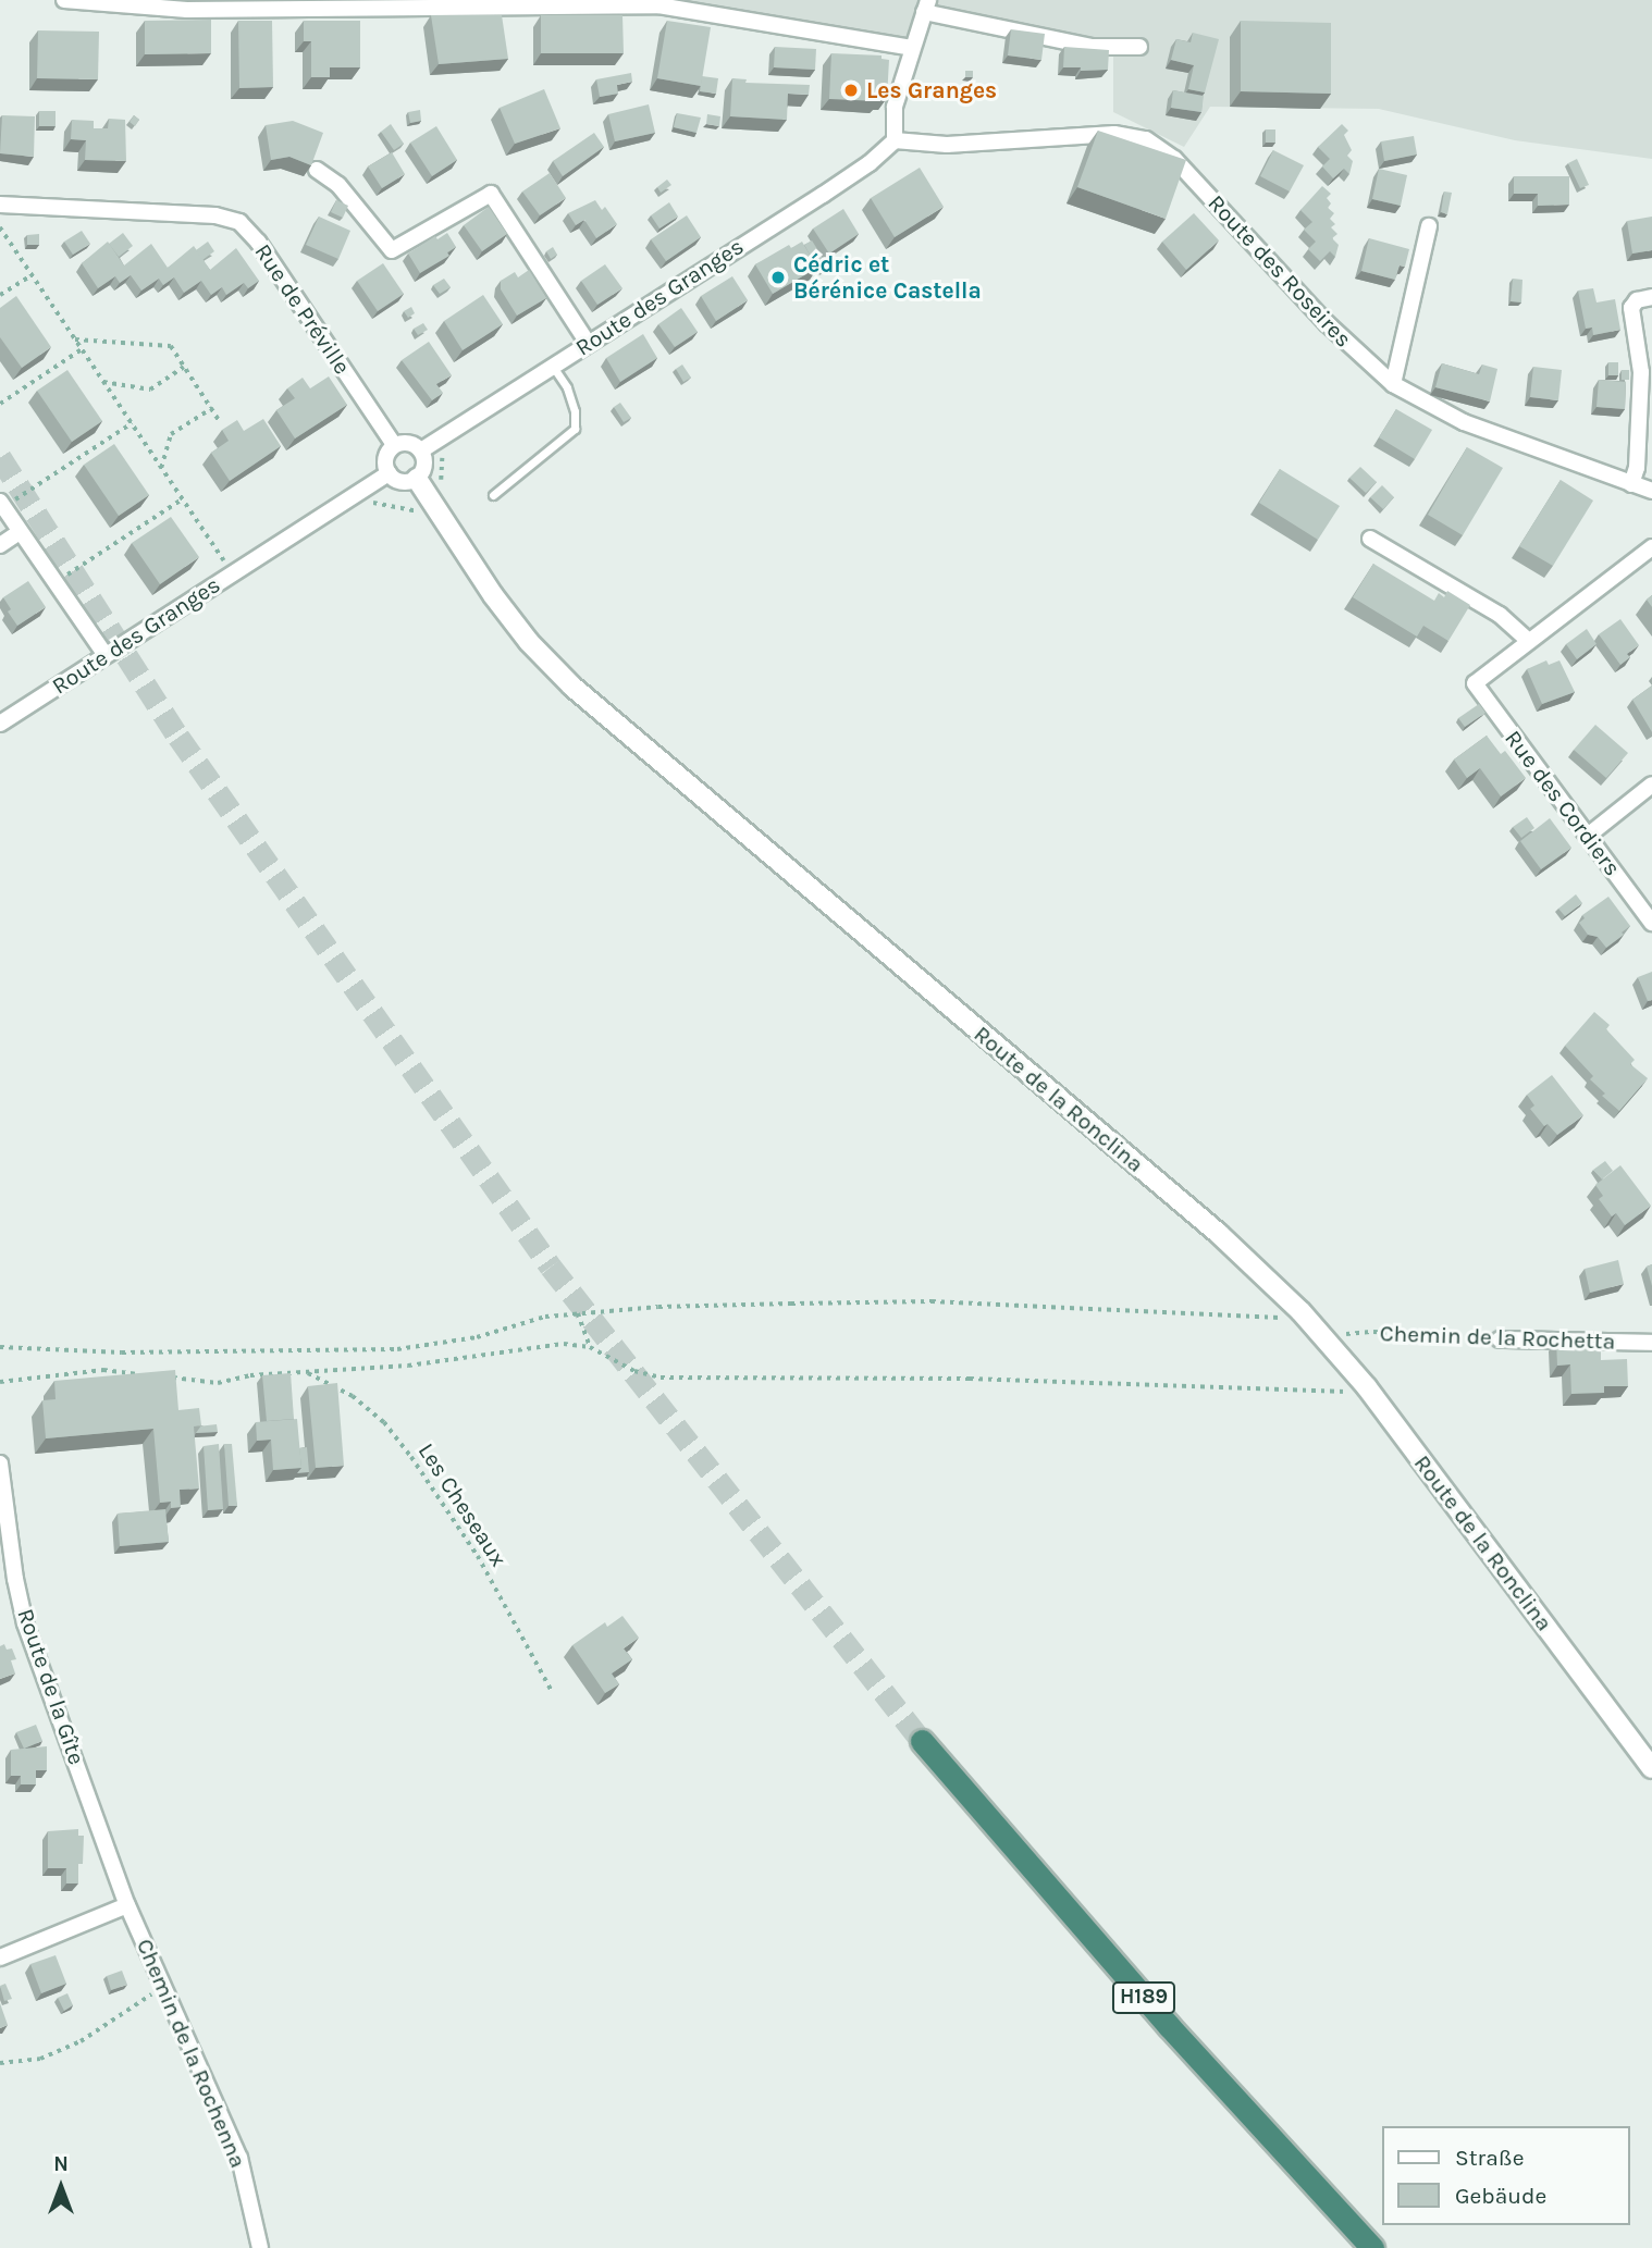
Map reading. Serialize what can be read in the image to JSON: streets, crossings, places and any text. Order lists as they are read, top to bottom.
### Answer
{
  "streets": {
    "highway": ["H189"],
    "street": [
      "Route des Roseires",
      "Route des Granges",
      "Rue de Préville",
      "Rue des Cordiers",
      "Route de la Ronclina",
      "Chemin de la Rochetta",
      "Route de la Gîte",
      "Chemin de la Rochenna"
    ],
    "path": ["Les Cheseaux"]
  },
  "crossings": [
    ["Route des Roseires", "Route des Granges"],
    ["Route des Granges", "Rue de Préville"],
    ["Route des Granges", "Route de la Ronclina"],
    ["Rue de Préville", "Route de la Ronclina"],
    ["Route de la Gîte", "Chemin de la Rochenna"]
  ],
  "places": ["Les Granges", "Cédric et Bérénice Castella"],
  "legend": ["Straße", "Gebäude"],
  "north": "top"
}
